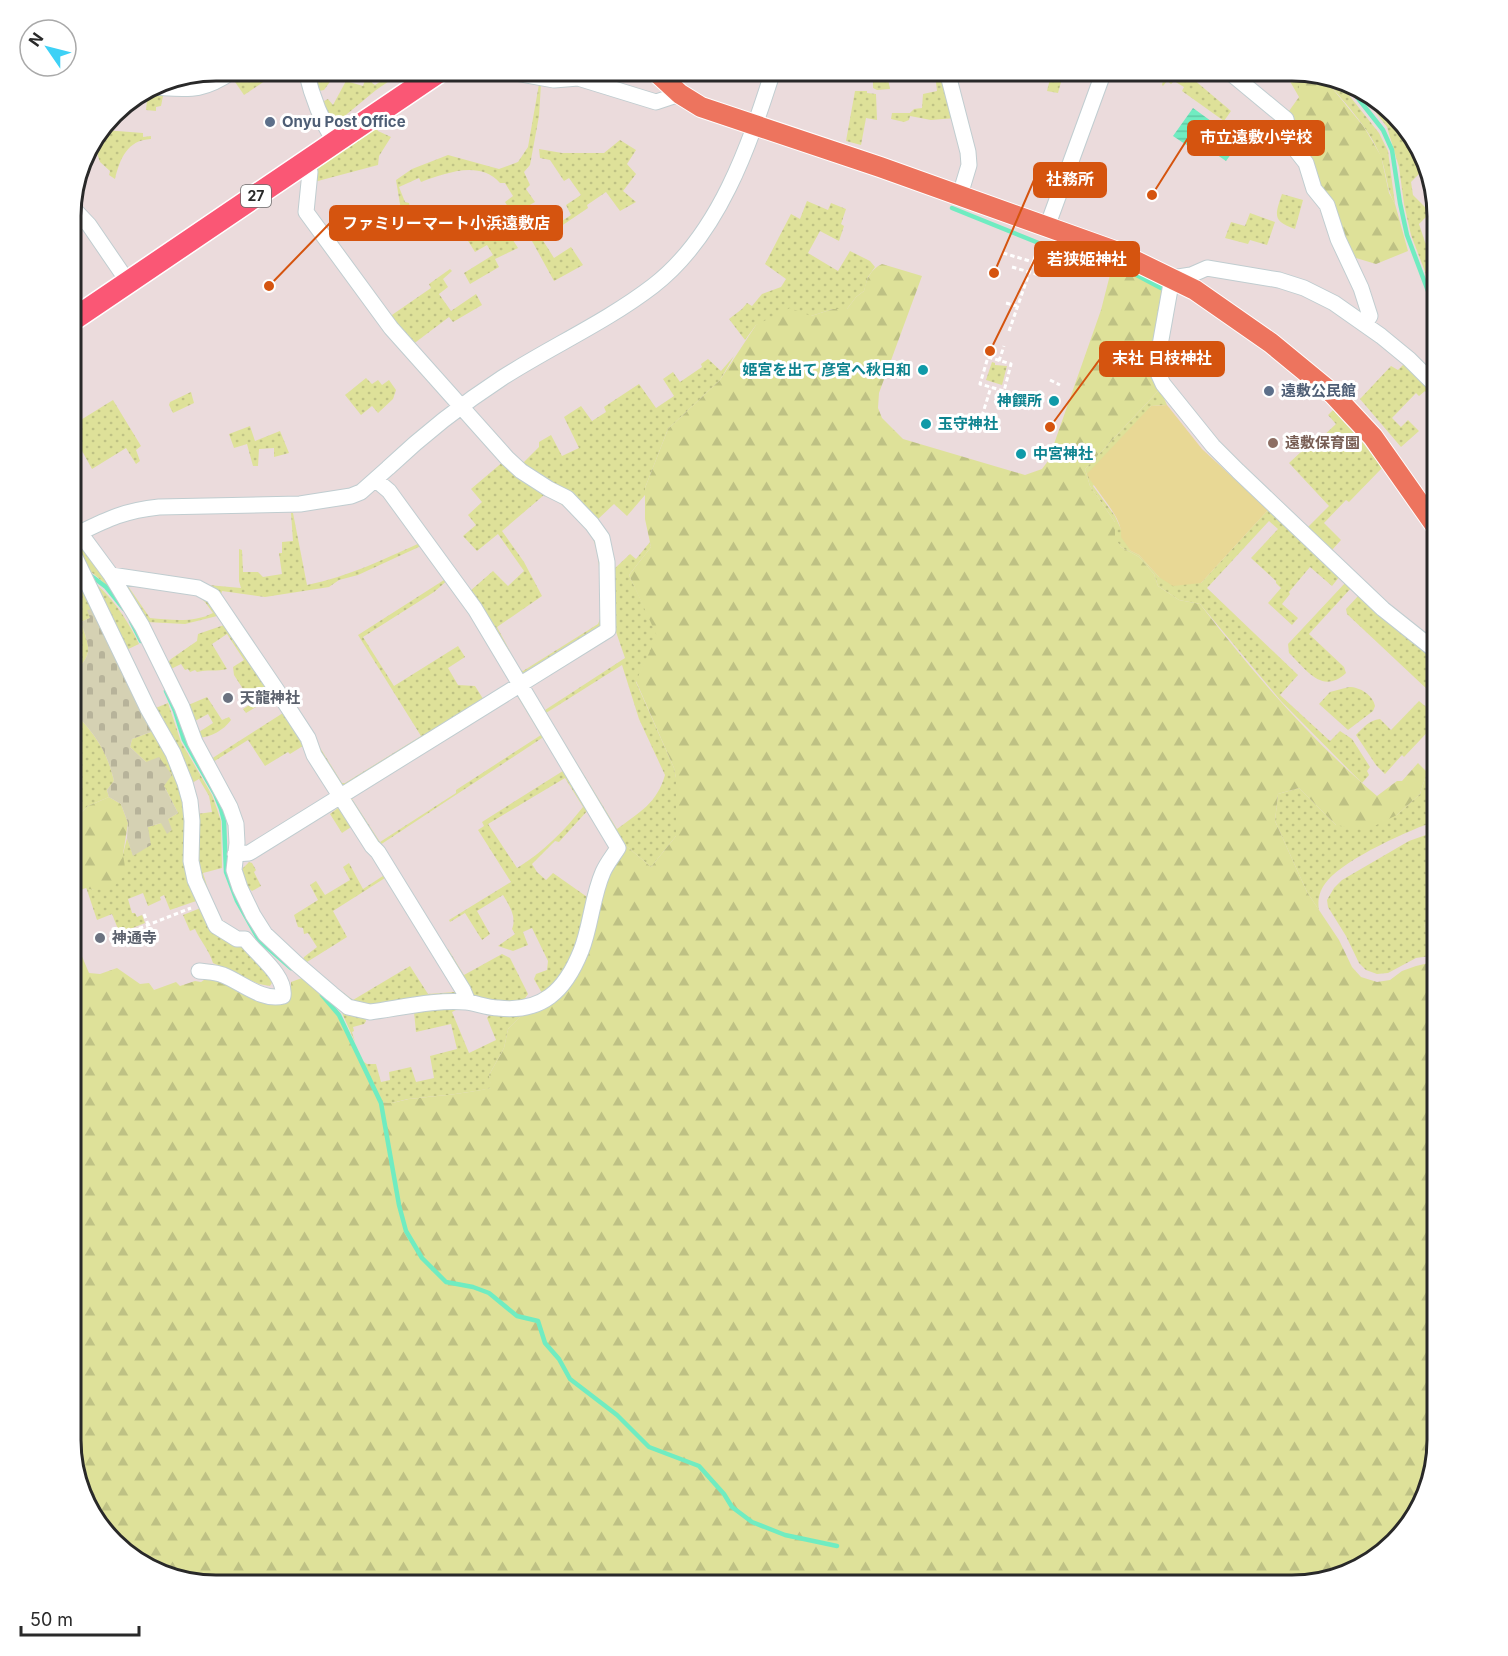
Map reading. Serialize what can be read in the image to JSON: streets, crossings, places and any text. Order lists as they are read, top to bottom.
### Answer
{
  "streets": {
    "highway": ["27"]
  },
  "places": [
    "Onyu Post Office",
    "市立遠敷小学校",
    "社務所",
    "ファミリーマート小浜遠敷店",
    "若狭姫神社",
    "姫宮を出て 彦宮へ秋日和",
    "遠敷公民館",
    "神饌所",
    "玉守神社",
    "末社 日枝神社",
    "遠敷保育園",
    "中宮神社",
    "天龍神社",
    "神通寺"
  ],
  "scale_bar": "50 m",
  "north": "top left"
}
